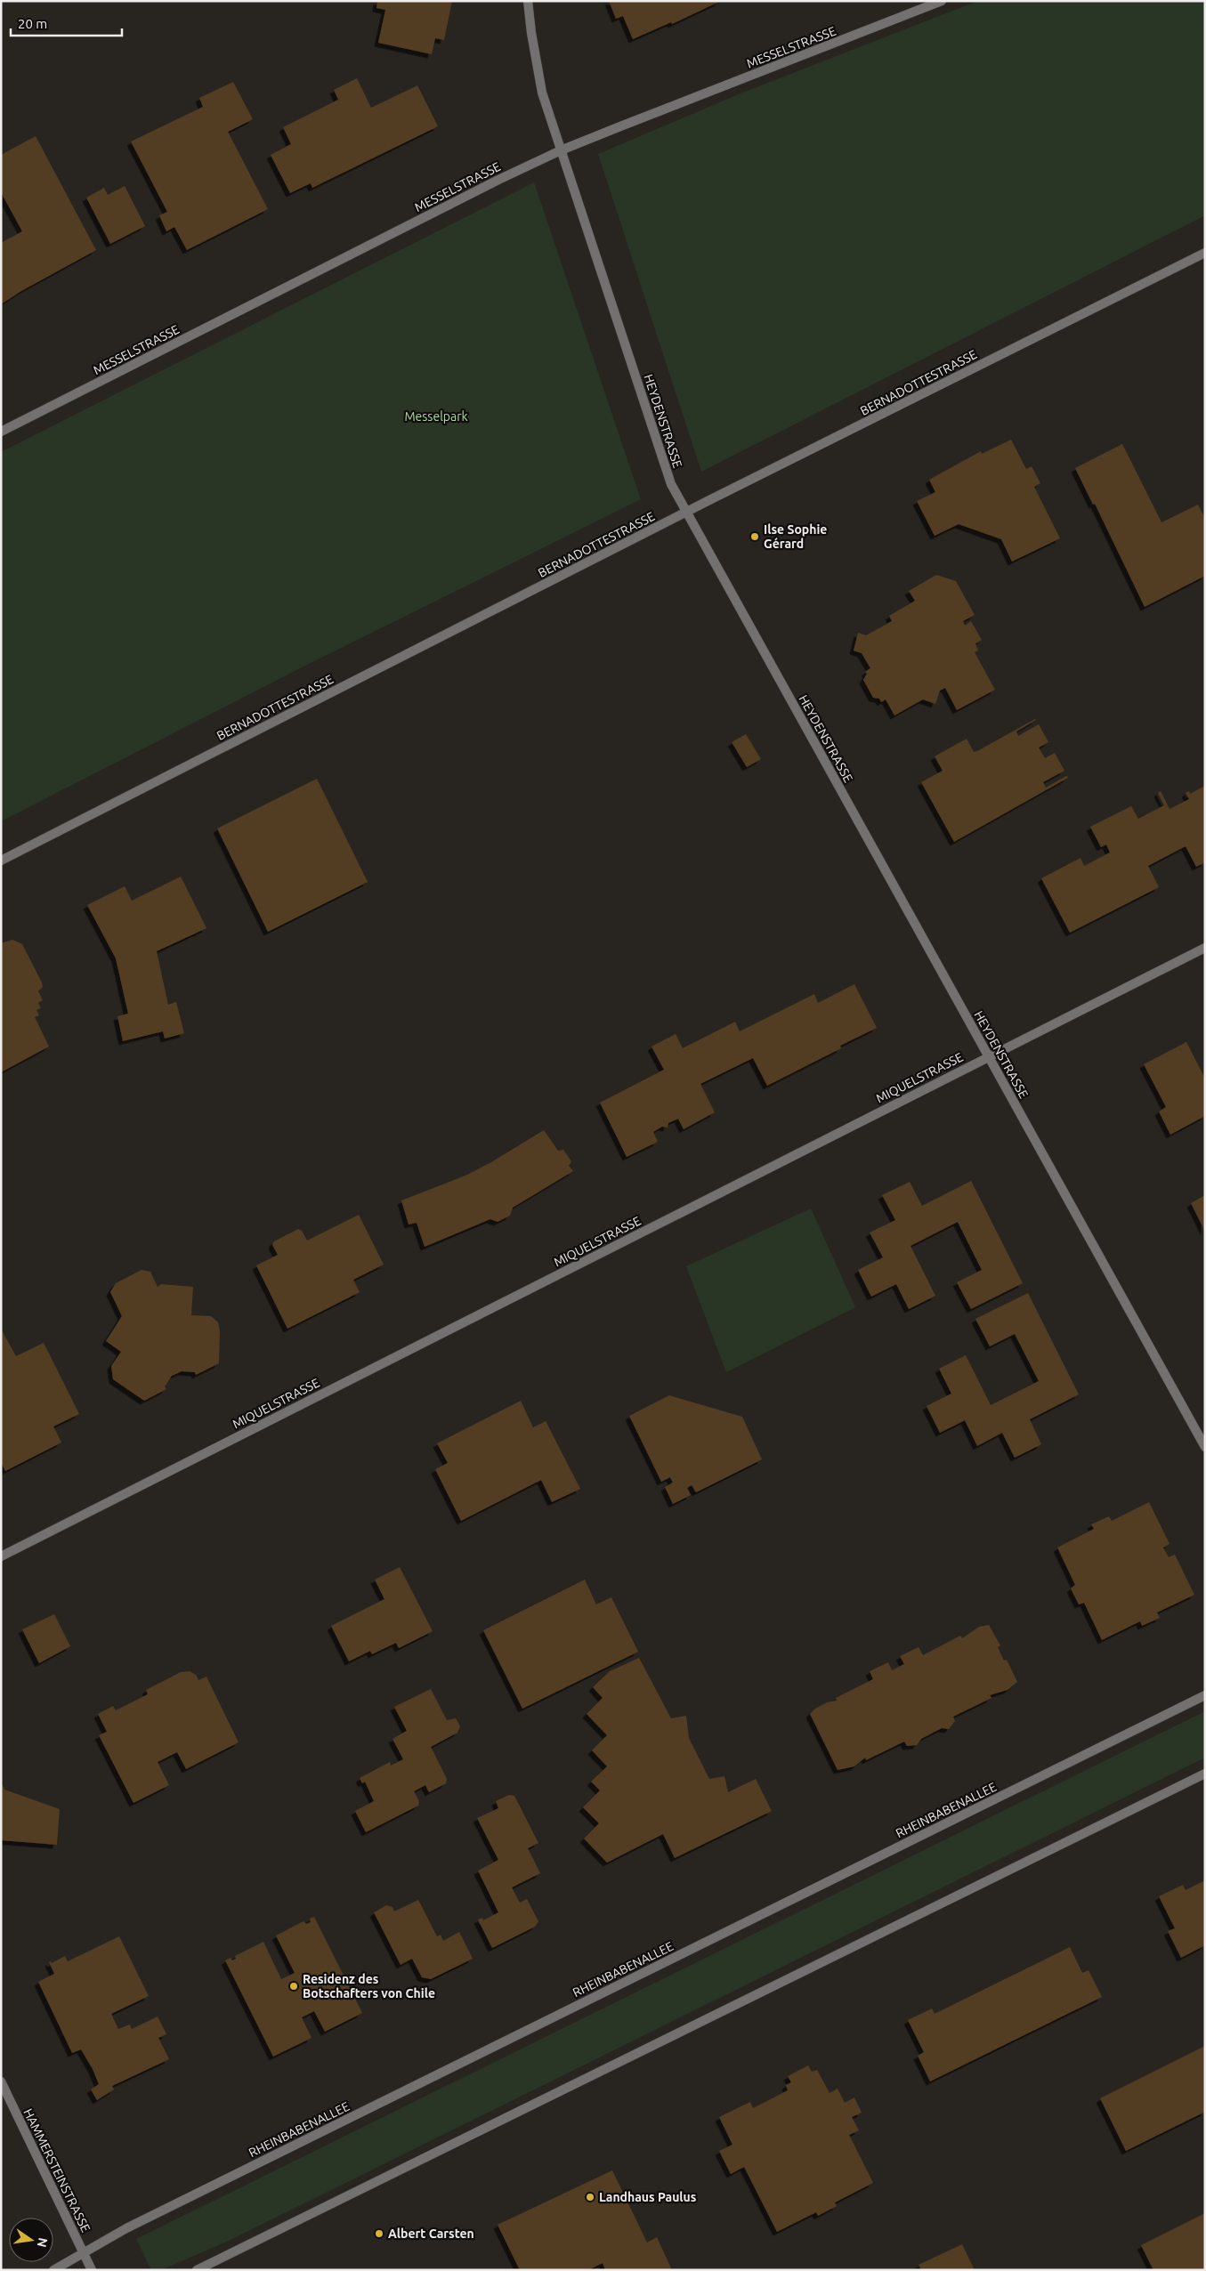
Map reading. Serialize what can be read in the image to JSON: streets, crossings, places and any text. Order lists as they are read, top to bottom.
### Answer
{
  "streets": {
    "street": [
      "MESSELSTRASSE",
      "BERNADOTTESTRASSE",
      "HEYDENSTRASSE",
      "MIQUELSTRASSE",
      "RHEINBABENALLEE",
      "HAMMERSTEINSTRASSE"
    ]
  },
  "crossings": [
    ["MESSELSTRASSE", "HEYDENSTRASSE"],
    ["BERNADOTTESTRASSE", "HEYDENSTRASSE"],
    ["HEYDENSTRASSE", "MIQUELSTRASSE"],
    ["RHEINBABENALLEE", "HAMMERSTEINSTRASSE"]
  ],
  "parks": ["Messelpark"],
  "places": [
    "Ilse Sophie Gérard",
    "Residenz des Botschafters von Chile",
    "Landhaus Paulus",
    "Albert Carsten"
  ],
  "scale_bar": "20 m",
  "north": "right"
}
